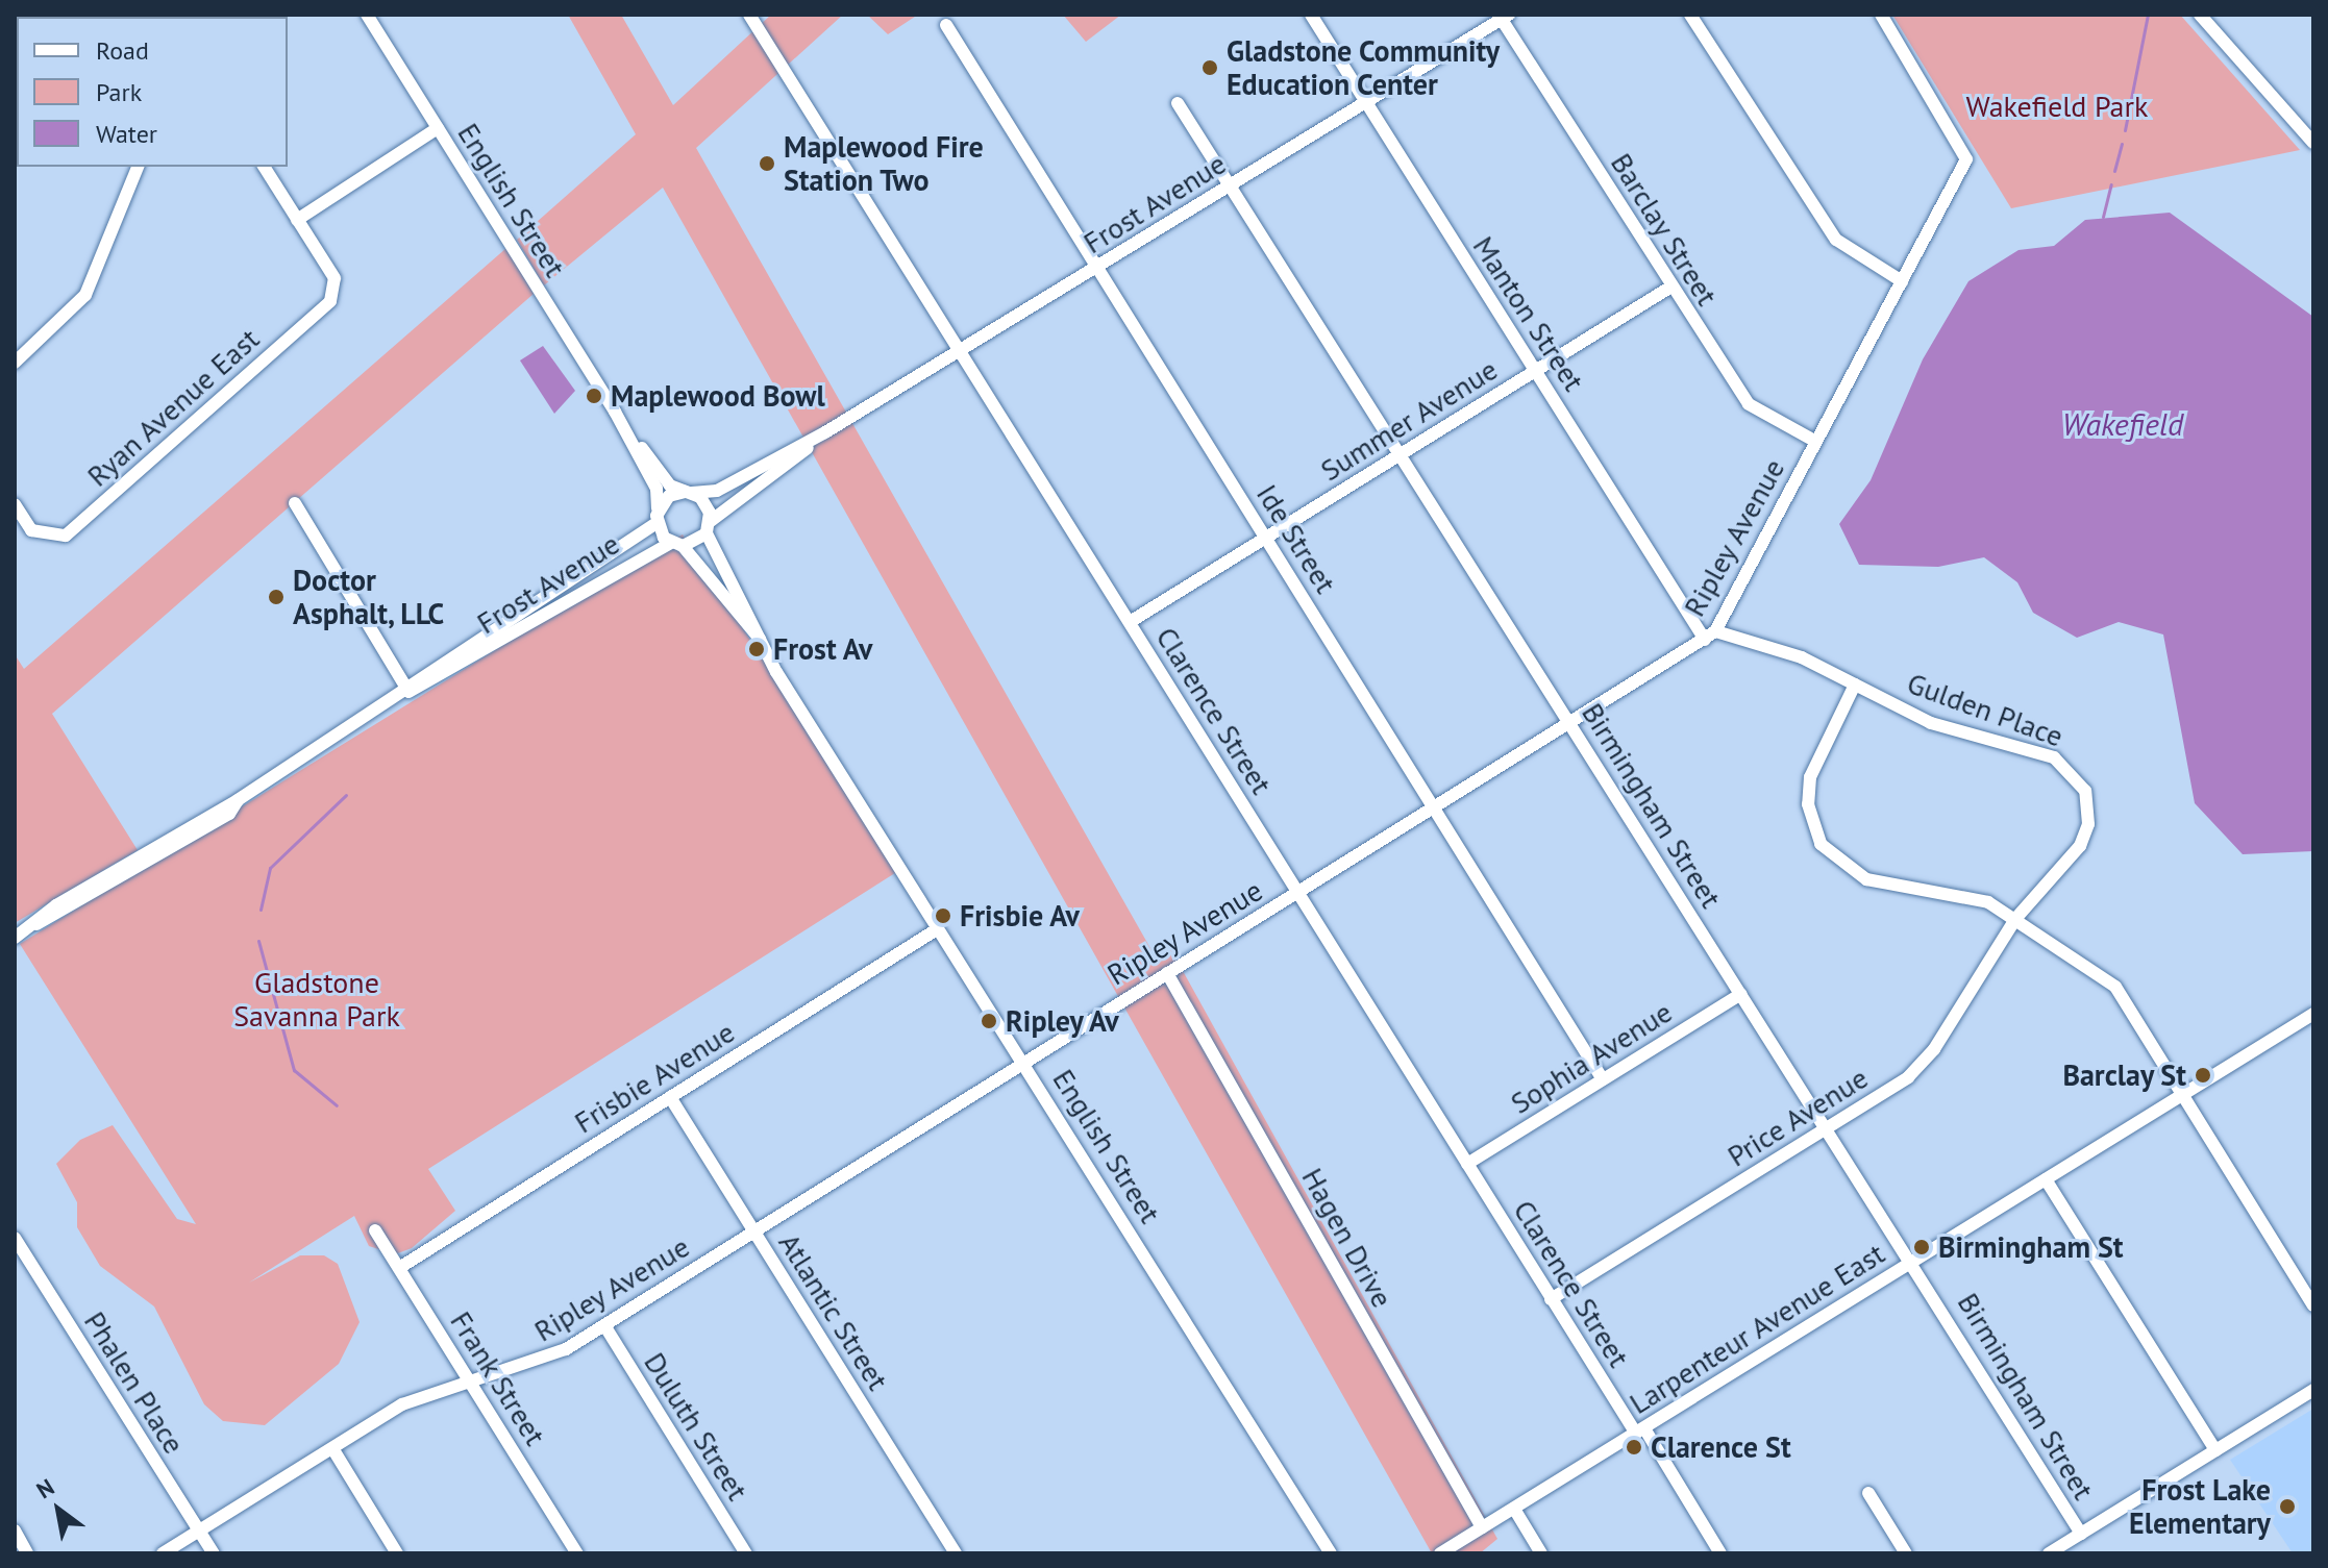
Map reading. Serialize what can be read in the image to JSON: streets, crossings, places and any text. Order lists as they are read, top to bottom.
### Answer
{
  "streets": {
    "street": [
      "English Street",
      "Frost Avenue",
      "Barclay Street",
      "Manton Street",
      "Ryan Avenue East",
      "Summer Avenue",
      "Ripley Avenue",
      "Ide Street",
      "Gulden Place",
      "Clarence Street",
      "Birmingham Street",
      "Sophia Avenue",
      "Frisbie Avenue",
      "Price Avenue",
      "Hagen Drive",
      "Atlantic Street",
      "Larpenteur Avenue East",
      "Frank Street",
      "Phalen Place",
      "Duluth Street"
    ]
  },
  "crossings": [
    ["English Street", "Frost Avenue"],
    ["English Street", "Ripley Avenue"],
    ["English Street", "Frisbie Avenue"],
    ["Frost Avenue", "Barclay Street"],
    ["Frost Avenue", "Manton Street"],
    ["Frost Avenue", "Ide Street"],
    ["Frost Avenue", "Clarence Street"],
    ["Frost Avenue", "Birmingham Street"],
    ["Barclay Street", "Summer Avenue"],
    ["Barclay Street", "Ripley Avenue"],
    ["Manton Street", "Summer Avenue"],
    ["Manton Street", "Ripley Avenue"],
    ["Manton Street", "Gulden Place"],
    ["Summer Avenue", "Ide Street"],
    ["Summer Avenue", "Clarence Street"],
    ["Summer Avenue", "Birmingham Street"],
    ["Ripley Avenue", "Ide Street"],
    ["Ripley Avenue", "Gulden Place"],
    ["Ripley Avenue", "Clarence Street"],
    ["Ripley Avenue", "Birmingham Street"],
    ["Ripley Avenue", "Hagen Drive"],
    ["Ripley Avenue", "Atlantic Street"],
    ["Ripley Avenue", "Frank Street"],
    ["Ripley Avenue", "Phalen Place"],
    ["Ripley Avenue", "Duluth Street"],
    ["Ide Street", "Sophia Avenue"],
    ["Gulden Place", "Price Avenue"],
    ["Clarence Street", "Sophia Avenue"],
    ["Clarence Street", "Price Avenue"],
    ["Clarence Street", "Larpenteur Avenue East"],
    ["Birmingham Street", "Sophia Avenue"],
    ["Birmingham Street", "Price Avenue"],
    ["Birmingham Street", "Larpenteur Avenue East"],
    ["Frisbie Avenue", "Atlantic Street"],
    ["Frisbie Avenue", "Frank Street"],
    ["Hagen Drive", "Larpenteur Avenue East"]
  ],
  "water": ["Wakefield"],
  "parks": ["Wakefield Park", "Gladstone Savanna Park"],
  "places": [
    "Gladstone Community Education Center",
    "Maplewood Fire Station Two",
    "Maplewood Bowl",
    "Doctor Asphalt, LLC",
    "Frost Av",
    "Frisbie Av",
    "Ripley Av",
    "Barclay St",
    "Birmingham St",
    "Clarence St",
    "Frost Lake Elementary"
  ],
  "legend": ["Road", "Park", "Water"],
  "north": "top left"
}
